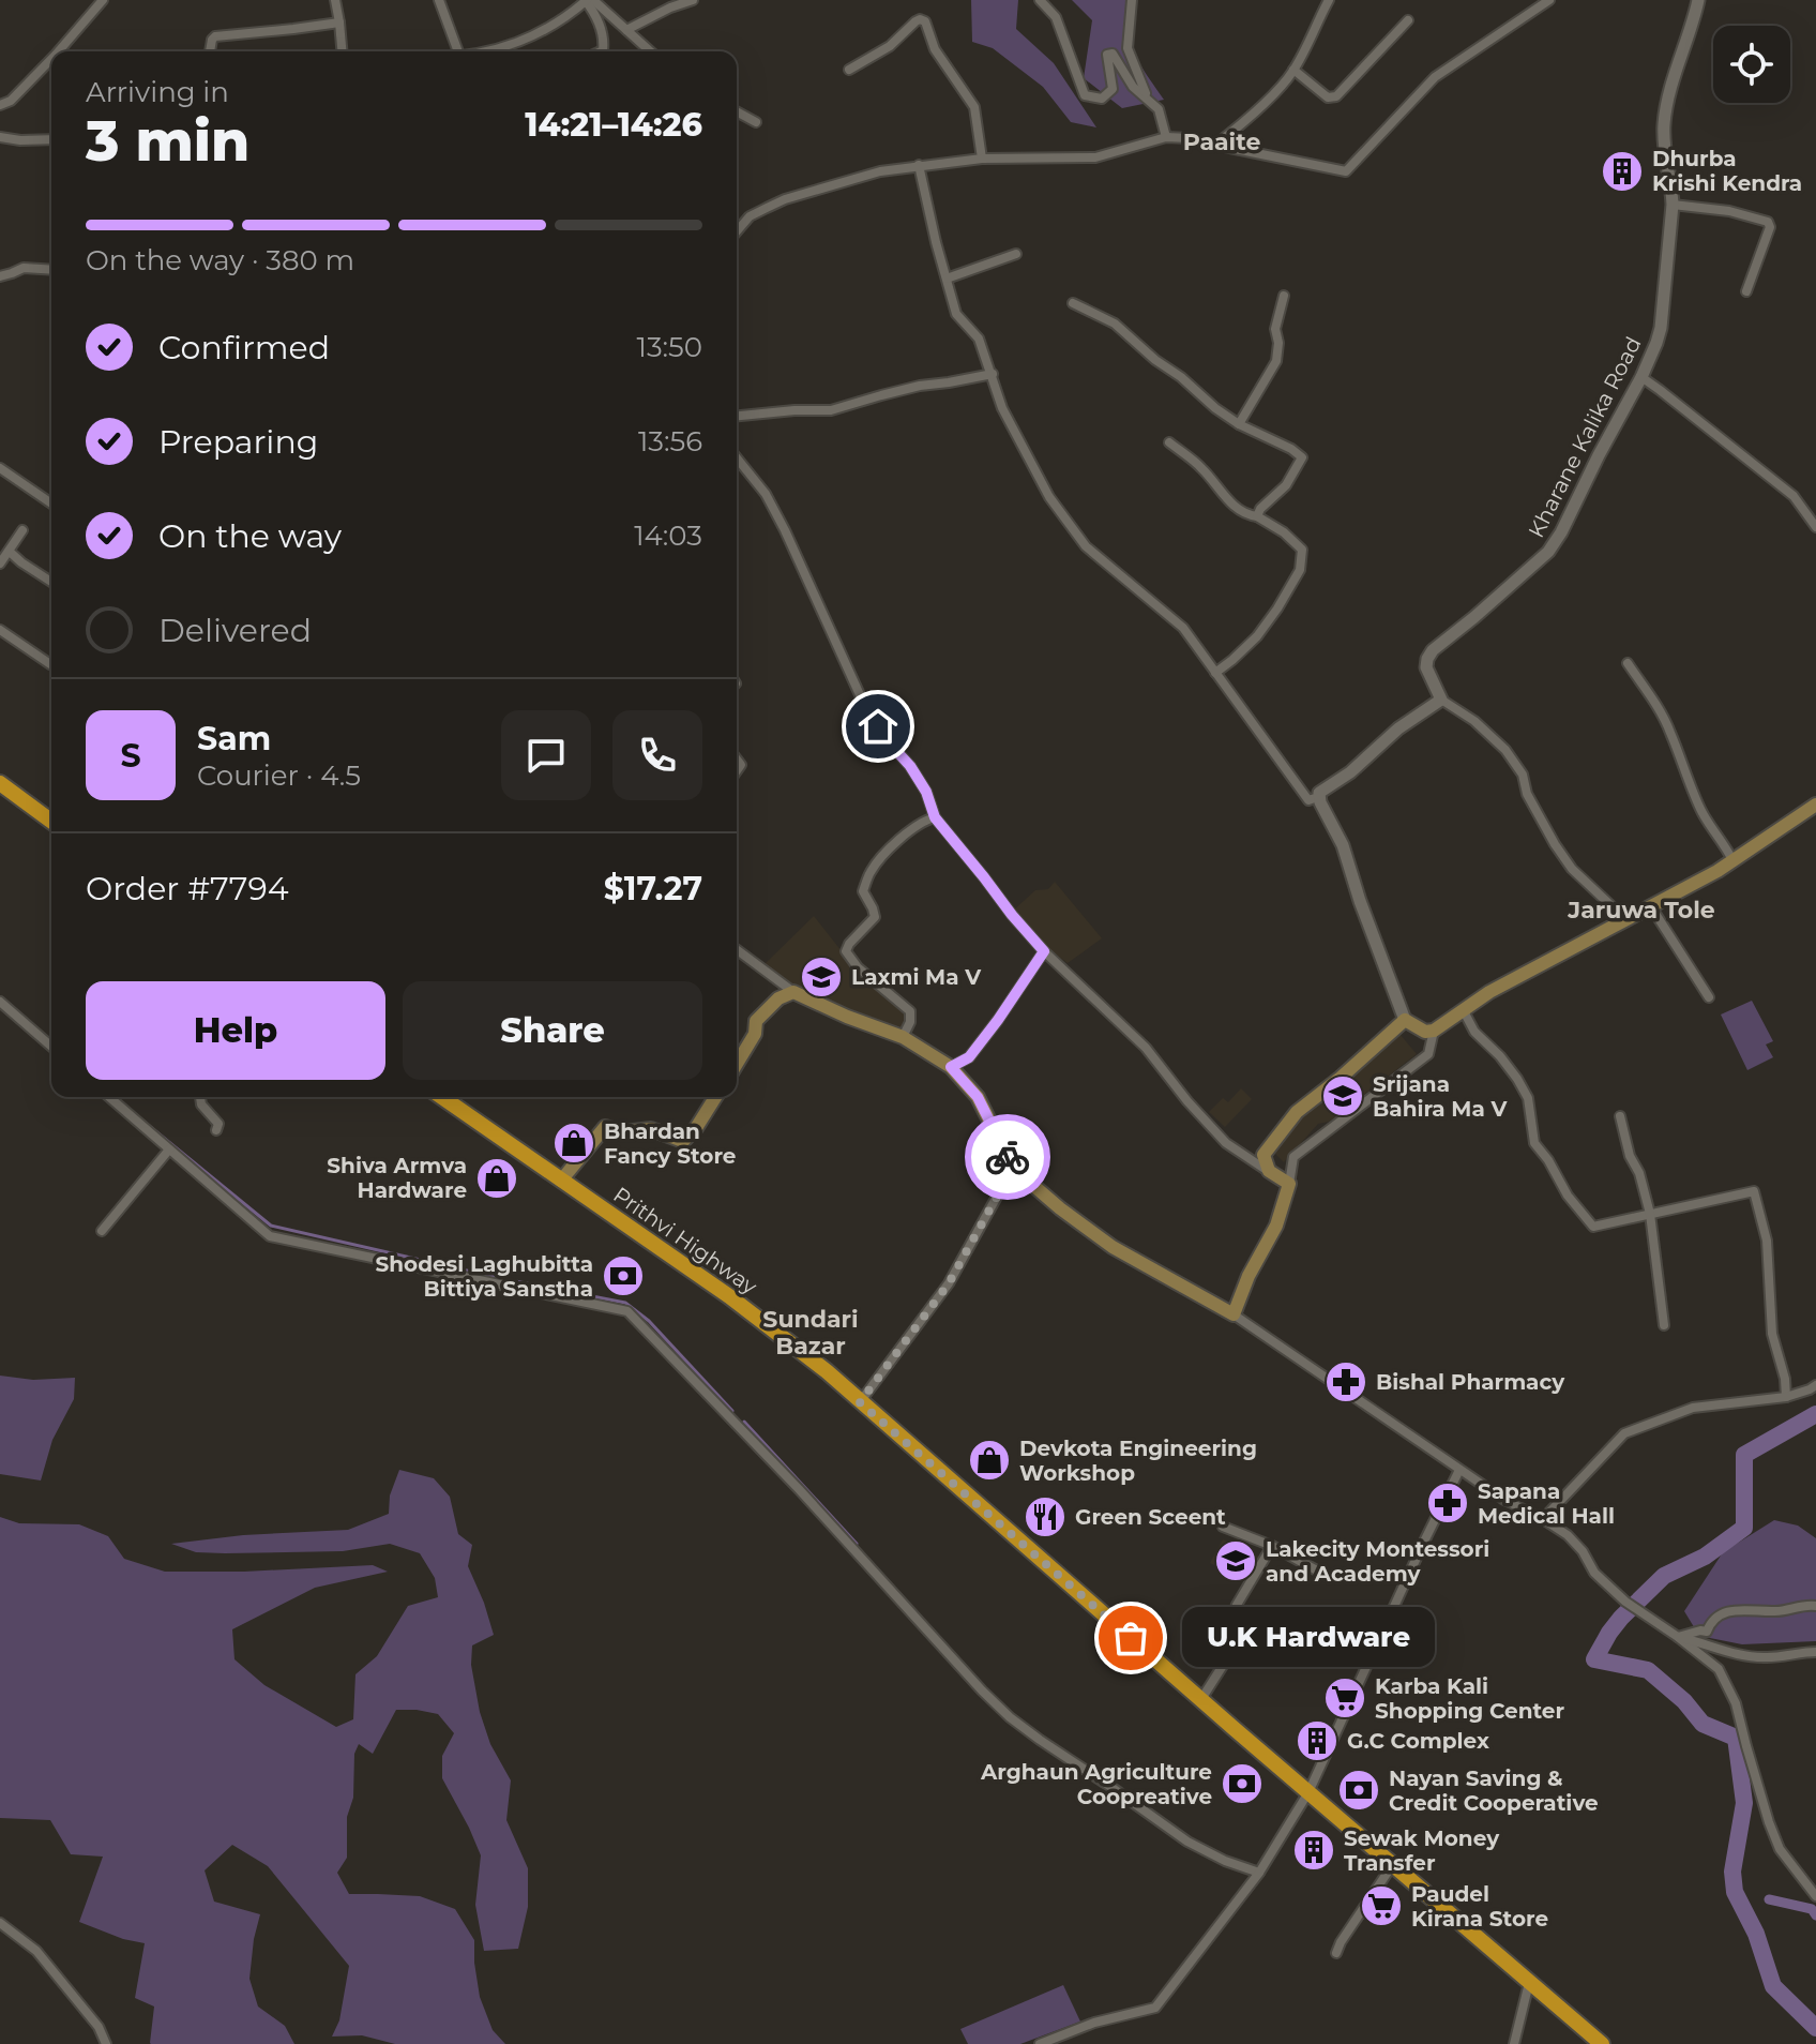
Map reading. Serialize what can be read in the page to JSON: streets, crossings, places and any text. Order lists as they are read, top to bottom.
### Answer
{
  "streets": {
    "highway": ["Prithvi Highway"],
    "street": ["Kharane Kalika Road"]
  },
  "districts": ["Paaite", "Jaruwa Tole", "Sundari Bazar"],
  "places": {
    "building": ["Dhurba Krishi Kendra", "G.C Complex", "Sewak Money Transfer"],
    "school or university": ["Laxmi Ma V", "Srijana Bahira Ma V", "Lakecity Montessori and Academy"],
    "shop": ["Bhardan Fancy Store", "Shiva Armva Hardware", "Devkota Engineering Workshop"],
    "bank": ["Shodesi Laghubitta Bittiya Sanstha", "Arghaun Agriculture Coopreative", "Nayan Saving & Credit Cooperative"],
    "pharmacy": ["Bishal Pharmacy", "Sapana Medical Hall"],
    "restaurant": ["Green Sceent"],
    "other": ["U.K Hardware"],
    "supermarket": ["Karba Kali Shopping Center", "Paudel Kirana Store"]
  },
  "page": {
    "heading": ["3 min", "Arriving in", "14:21–14:26"],
    "panel": [
      "Sam",
      "Courier · 4.5",
      "Order #7794",
      "$17.27"
    ],
    "bar": "On the way · 380 m",
    "list": [
      ["Confirmed", "13:50"],
      ["Preparing", "13:56"],
      ["On the way", "14:03"],
      "Delivered"
    ],
    "round": "S",
    "buttons": ["Help", "Share"],
    "bubble": "U.K Hardware"
  }
}
